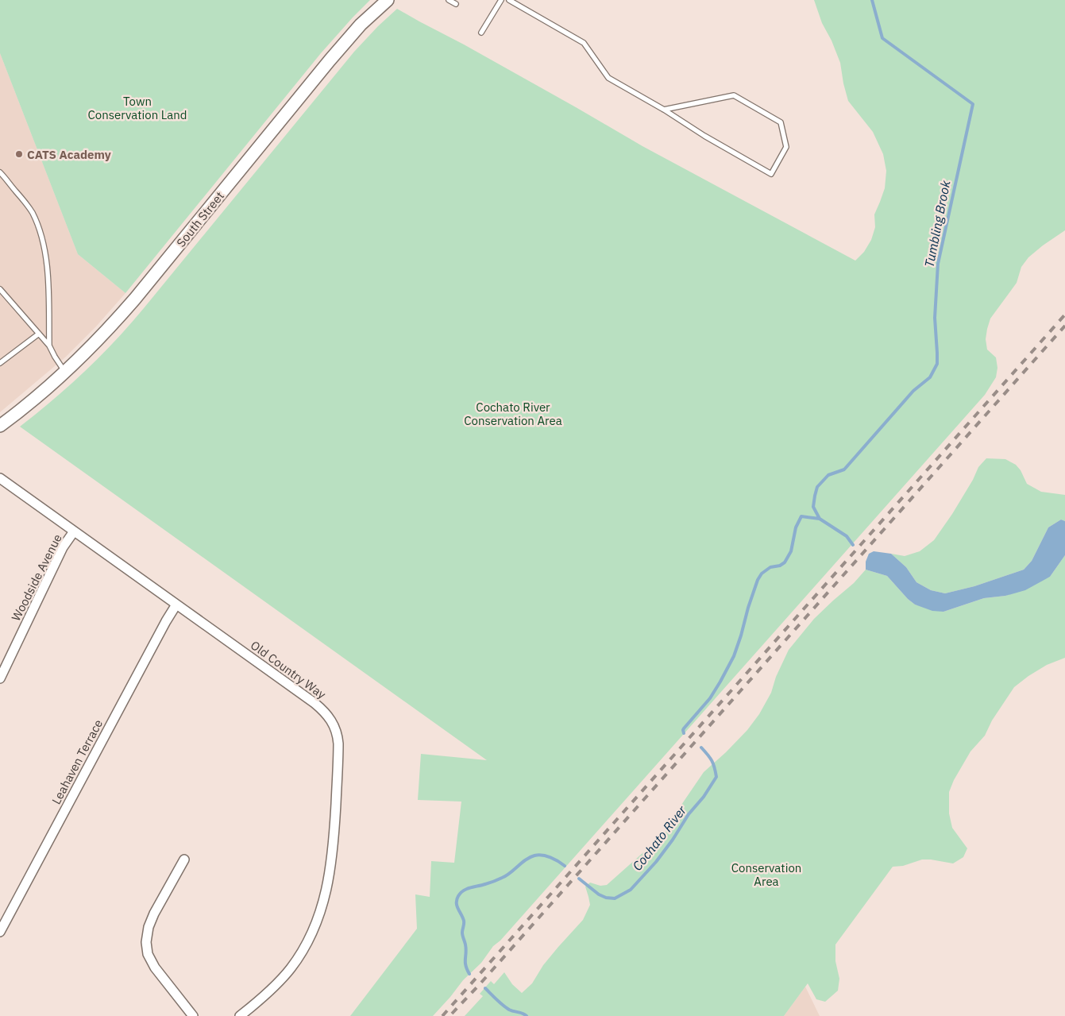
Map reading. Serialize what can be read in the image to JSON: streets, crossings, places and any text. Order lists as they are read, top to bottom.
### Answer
{
  "streets": {
    "main road": ["South Street"],
    "street": ["Woodside Avenue", "Old Country Way", "Leahaven Terrace"]
  },
  "crossings": [
    ["Woodside Avenue", "Old Country Way"],
    ["Old Country Way", "Leahaven Terrace"]
  ],
  "water": ["Tumbling Brook", "Cochato River"],
  "parks": ["Town Conservation Land", "Cochato River Conservation Area", "Conservation Area"],
  "places": ["CATS Academy"]
}
